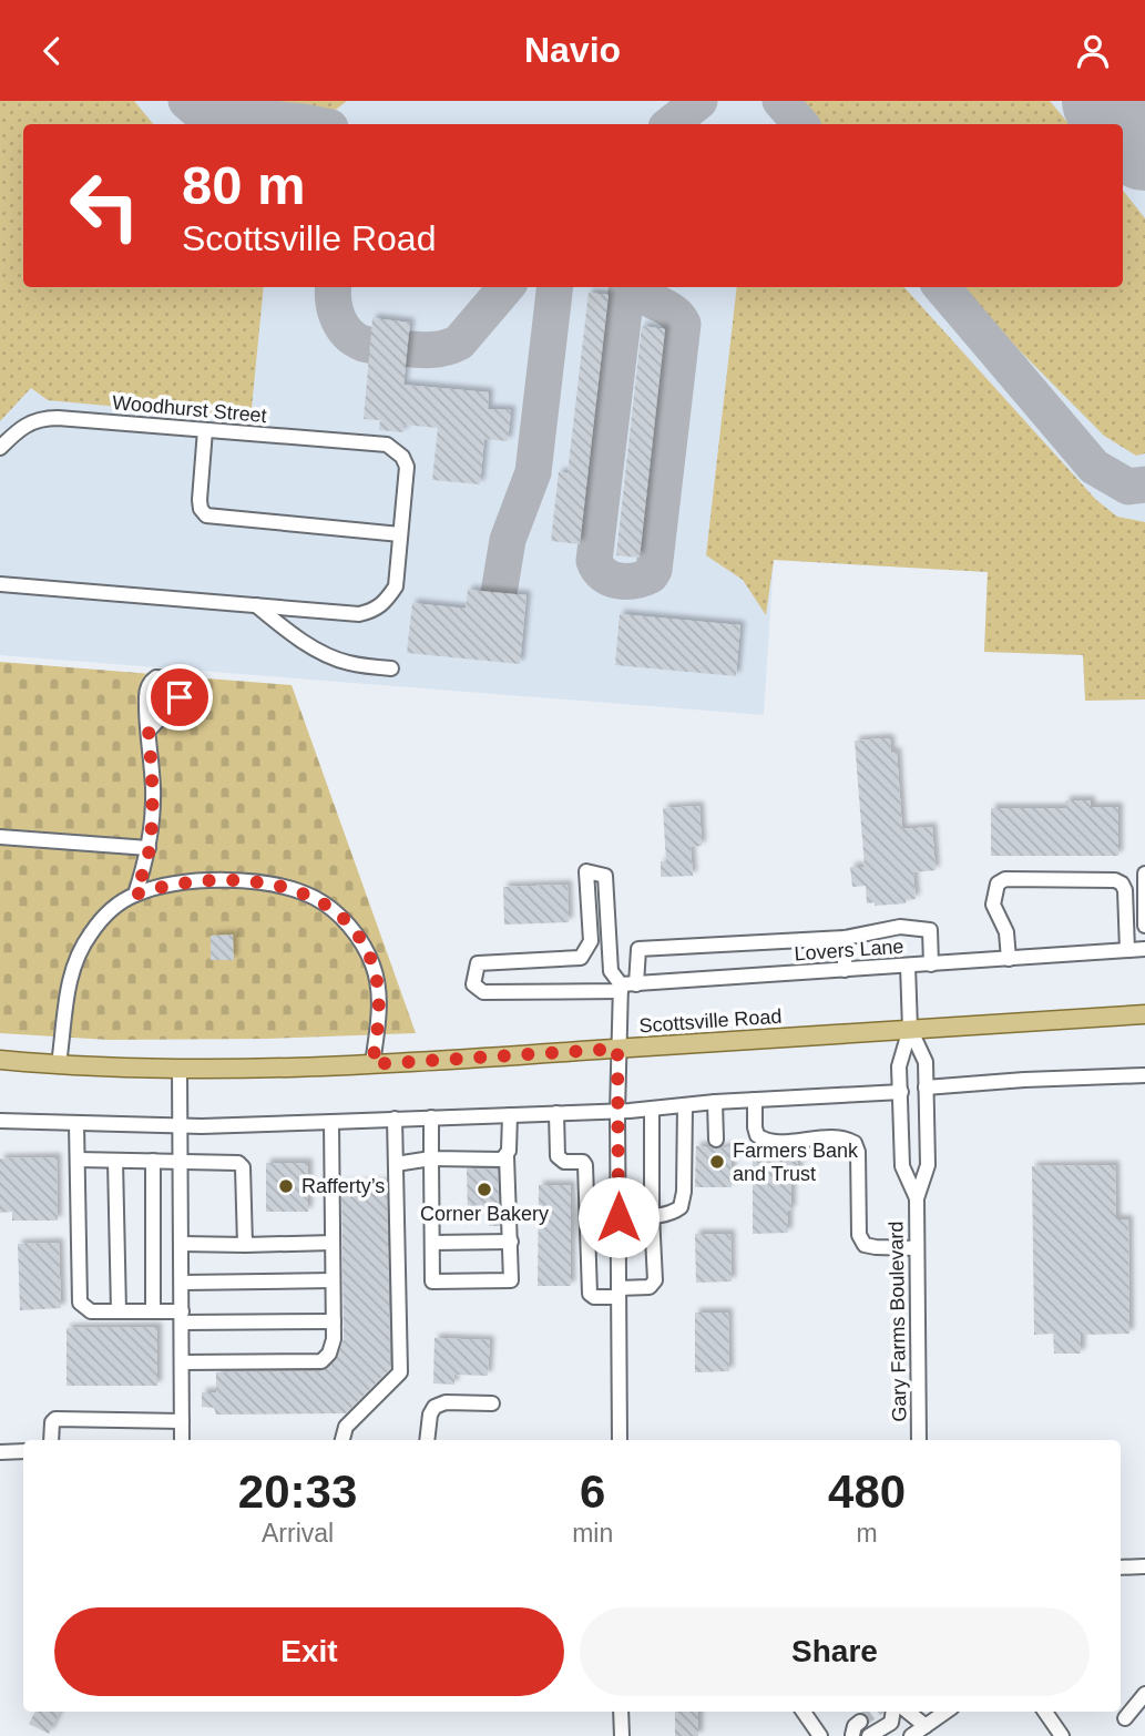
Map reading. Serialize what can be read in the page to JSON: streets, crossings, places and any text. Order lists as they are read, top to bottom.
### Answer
{
  "streets": {
    "main road": ["Scottsville Road"],
    "street": ["Woodhurst Street", "Lovers Lane", "Gary Farms Boulevard"]
  },
  "crossings": [
    ["Scottsville Road", "Gary Farms Boulevard"]
  ],
  "places": ["Farmers Bank and Trust", "Rafferty’s", "Corner Bakery"],
  "page": {
    "header": "Navio",
    "turn": ["80 m", "Scottsville Road"],
    "eta": [
      "20:33",
      "Arrival",
      "6",
      "min",
      "480",
      "m"
    ],
    "buttons": ["Exit", "Share"]
  }
}
